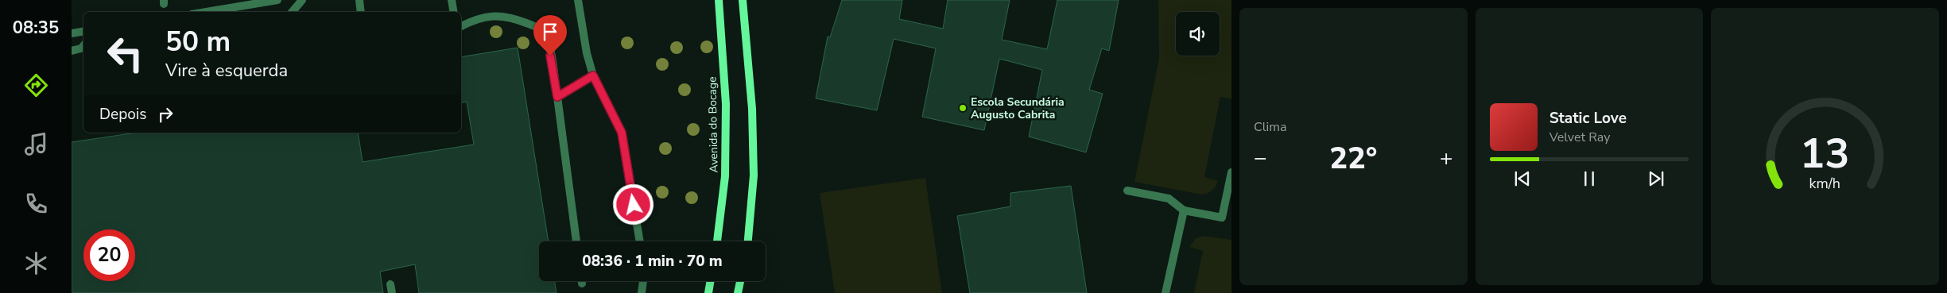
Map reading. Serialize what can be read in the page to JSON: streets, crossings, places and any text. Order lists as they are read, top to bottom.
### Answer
{
  "streets": {
    "main road": ["Avenida do Bocage"]
  },
  "places": ["Escola Secundária Augusto Cabrita"],
  "page": {
    "tabs": "08:35",
    "tile": "Clima",
    "turn": ["50 m", "Vire à esquerda"],
    "then": "Depois",
    "song": ["Static Love", "Velvet Ray"],
    "heat": ["−", "22°", "+"],
    "limit": "20",
    "trip": "08:36 · 1 min · 70 m",
    "gauge": ["13", "km/h"]
  }
}
